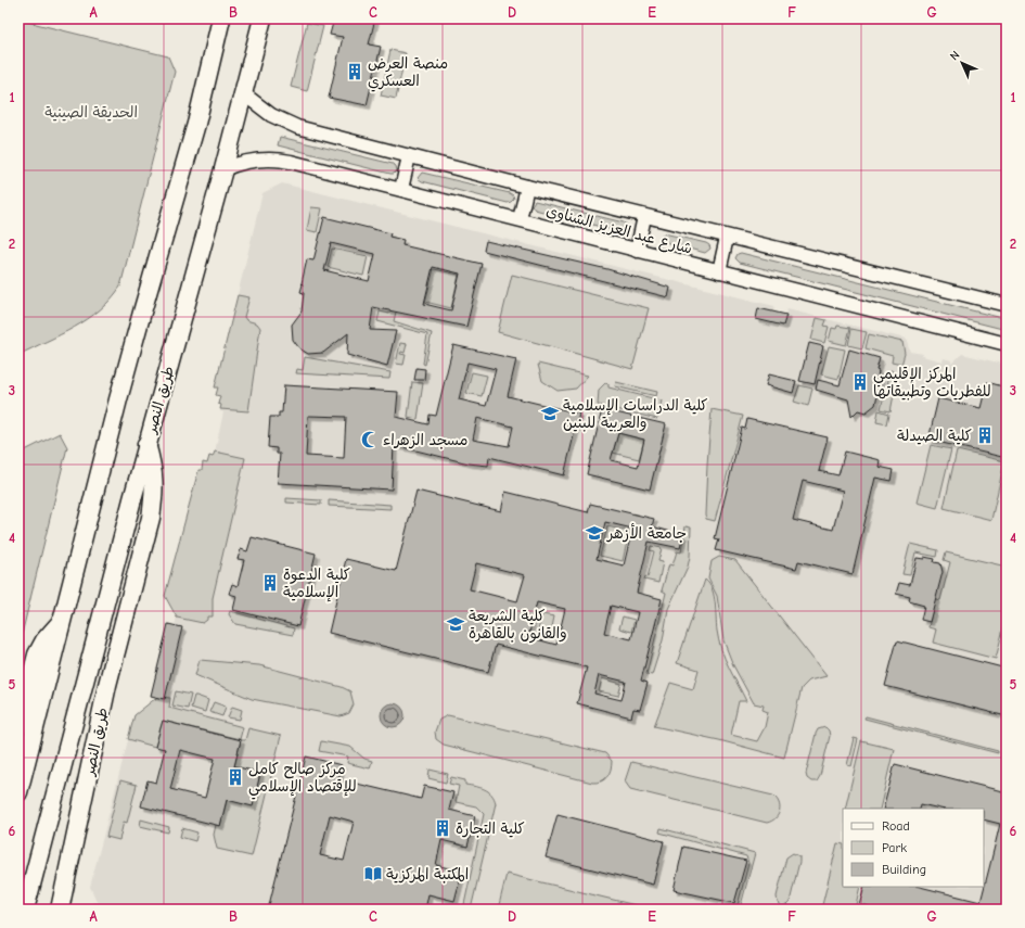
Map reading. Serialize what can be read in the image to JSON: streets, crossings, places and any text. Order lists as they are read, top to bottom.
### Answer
{
  "streets": {
    "highway": ["طريق النصر"],
    "street": ["شارع عبد العزيز الشناوى"]
  },
  "crossings": [
    ["شارع عبد العزيز الشناوى", "طريق النصر"]
  ],
  "parks": ["الحديقة الصينية"],
  "places": {
    "building": [
      "منصة العرض العسكري",
      "المركز الإقليمي للفطريات وتطبيقاتها",
      "كلية الصيدلة",
      "كلية الدعوة الإسلامية",
      "مركز صالح كامل للإقتصاد الإسلامي",
      "كلية التجارة"
    ],
    "school or university": ["كلية الدراسات الإسلامية والعربية للبنين", "جامعة الأزهر", "كلية الشريعة والقانون بالقاهرة"],
    "mosque": ["مسجد الزهراء"],
    "library": ["المكتبة المركزية"]
  },
  "legend": ["Road", "Park", "Building"],
  "north": "top left",
  "grid": {
    "columns": [
      "A",
      "B",
      "C",
      "D",
      "E",
      "F",
      "G"
    ],
    "rows": [
      "1",
      "2",
      "3",
      "4",
      "5",
      "6"
    ]
  }
}
